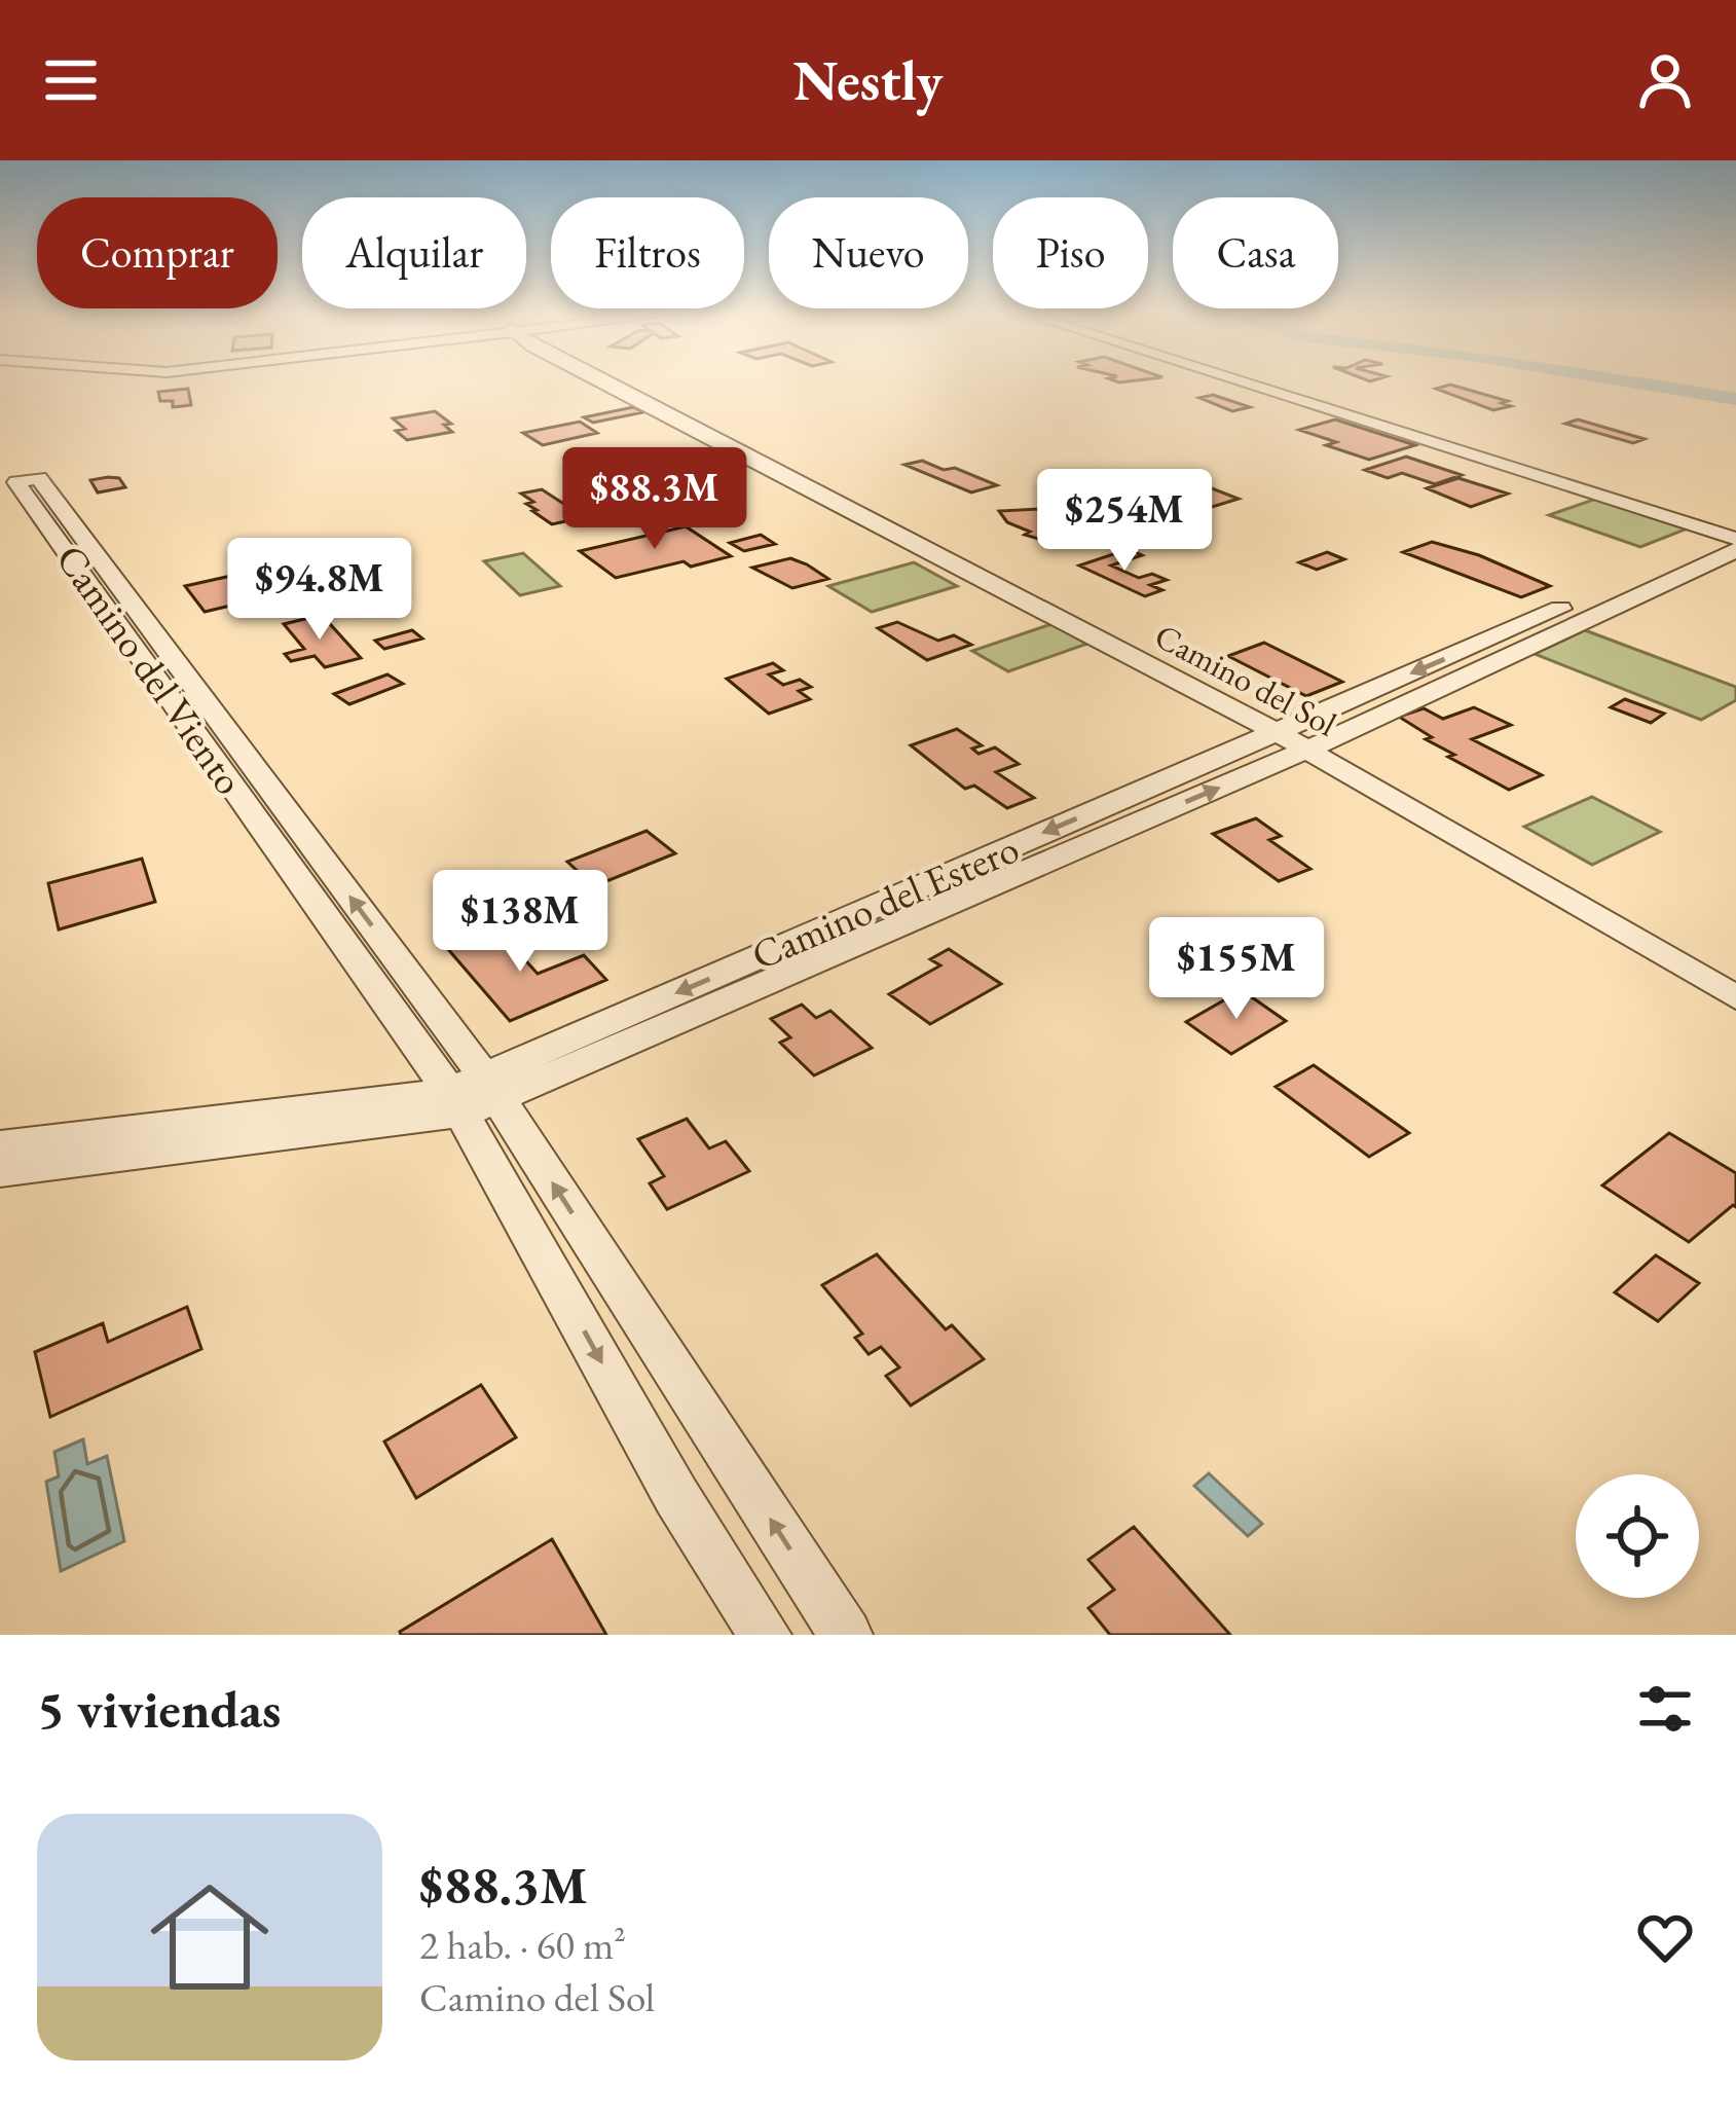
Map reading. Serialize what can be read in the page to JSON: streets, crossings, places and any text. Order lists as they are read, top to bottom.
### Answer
{
  "streets": {
    "street": ["Camino del Viento", "Camino del Sol", "Camino del Estero"]
  },
  "crossings": [
    ["Camino del Viento", "Camino del Estero"],
    ["Camino del Sol", "Camino del Estero"]
  ],
  "page": {
    "header": "Nestly",
    "chip": [
      "Comprar",
      "Alquilar",
      "Filtros",
      "Nuevo",
      "Piso",
      "Casa"
    ],
    "price": [
      "$88.3M",
      "$254M",
      "$94.8M",
      "$138M",
      "$155M"
    ],
    "heading": "5 viviendas",
    "list": [
      {
        "name": "$88.3M",
        "note": "2 hab. · 60 m² · Camino del Sol"
      }
    ]
  }
}
